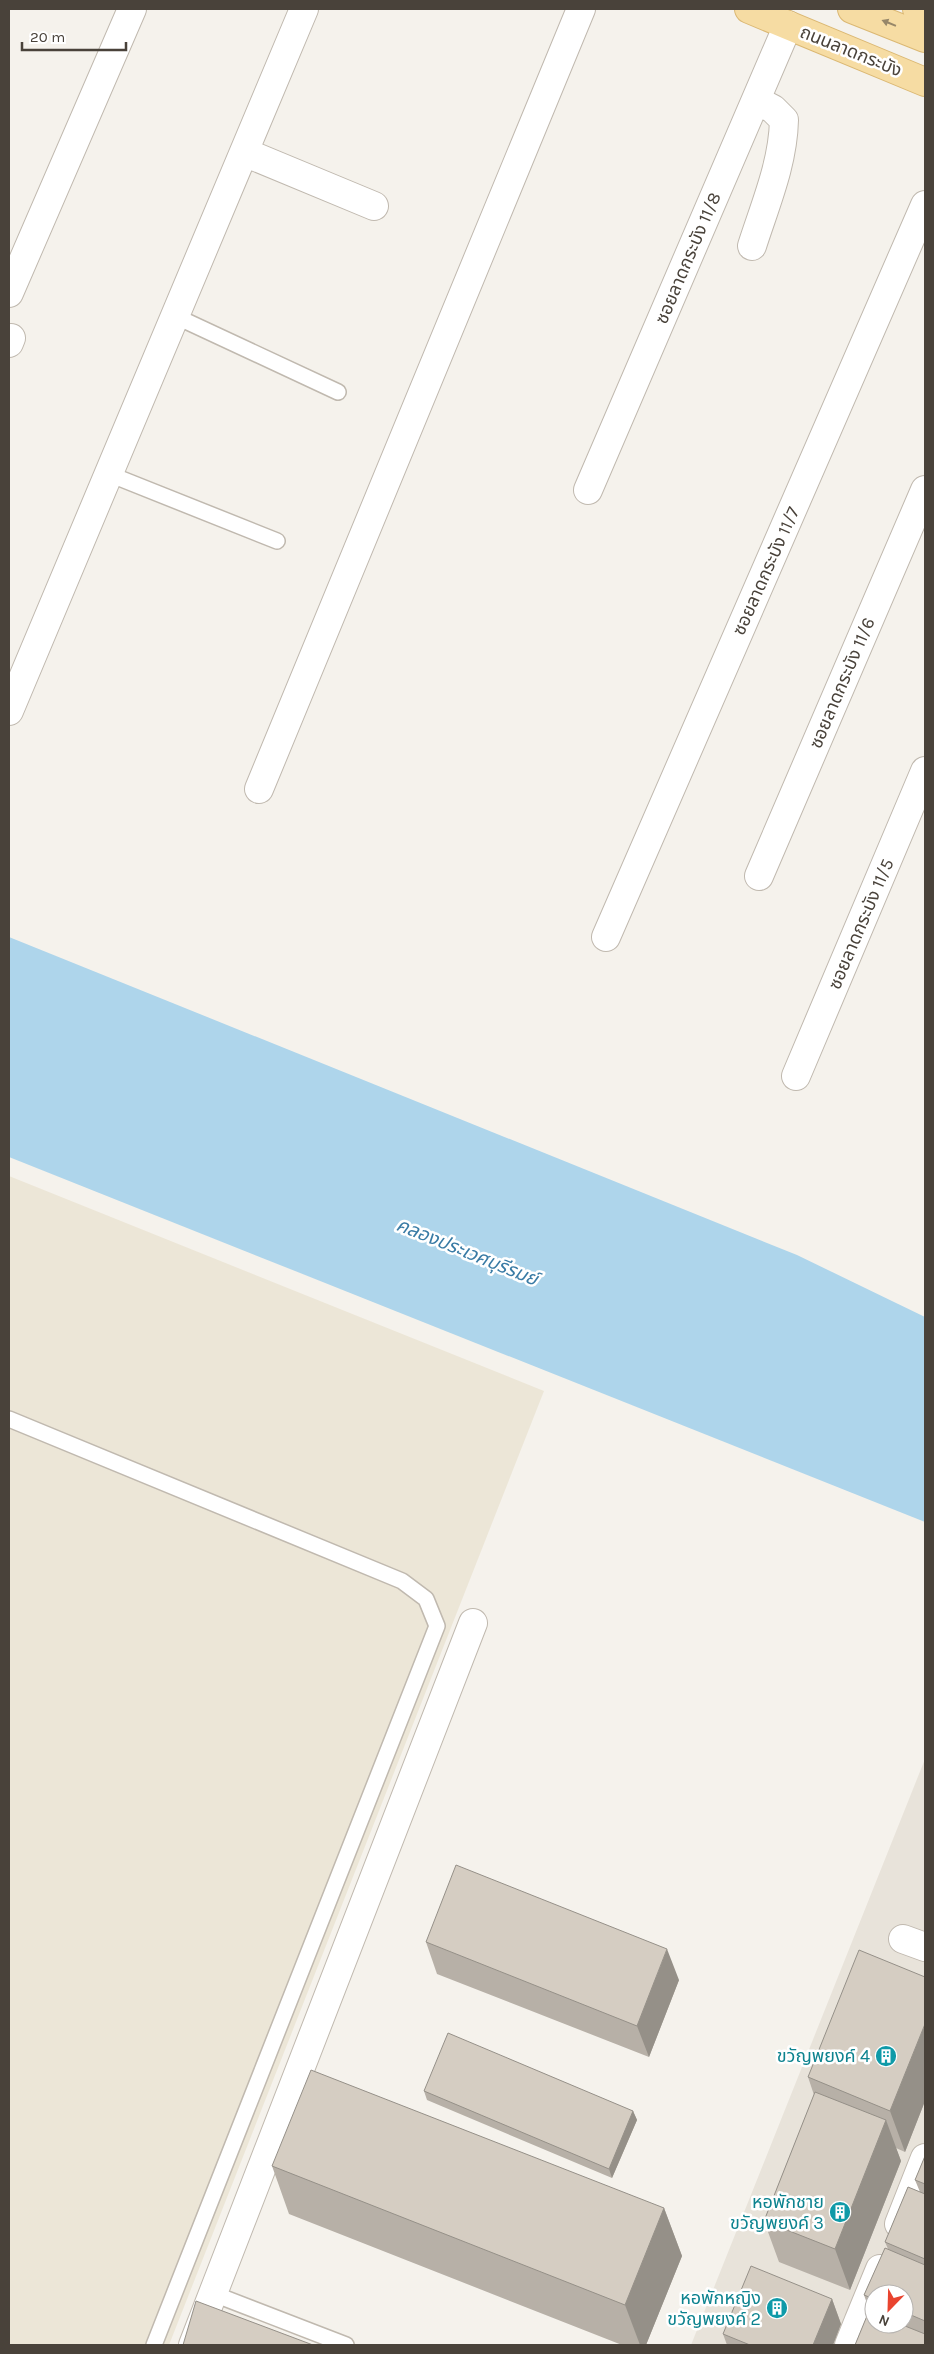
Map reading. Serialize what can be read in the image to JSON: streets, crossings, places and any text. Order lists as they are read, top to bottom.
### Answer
{
  "streets": {
    "main road": ["ถนนลาดกระบัง"],
    "street": [
      "ซอยลาดกระบัง 11/8",
      "ซอยลาดกระบัง 11/7",
      "ซอยลาดกระบัง 11/6",
      "ซอยลาดกระบัง 11/5"
    ]
  },
  "crossings": [
    ["ถนนลาดกระบัง", "ซอยลาดกระบัง 11/8"]
  ],
  "water": ["คลองประเวศบุรีรมย์"],
  "places": {
    "building": ["ขวัญพยงค์ 4", "หอพักชาย ขวัญพยงค์ 3", "หอพักหญิง ขวัญพยงค์ 2"]
  },
  "scale_bar": "20 m",
  "north": "bottom left"
}
